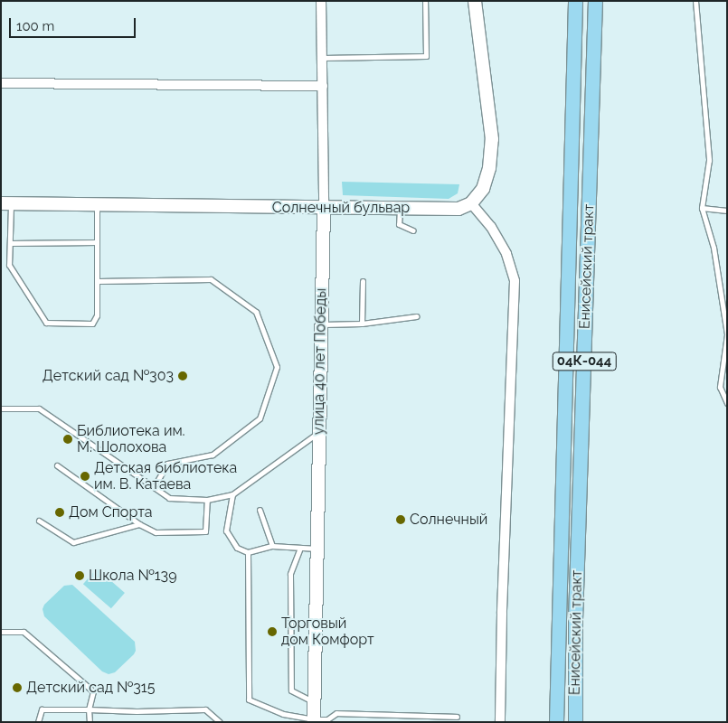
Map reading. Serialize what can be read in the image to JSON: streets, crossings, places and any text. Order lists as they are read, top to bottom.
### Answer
{
  "streets": {
    "main road": [
      "Солнечный бульвар",
      "Енисейский тракт",
      "улица 40 лет Победы",
      "04К-044"
    ]
  },
  "crossings": [
    ["Солнечный бульвар", "улица 40 лет Победы"]
  ],
  "places": [
    "Детский сад №303",
    "Библиотека им. М. Шолохова",
    "Детская библиотека им. В. Катаева",
    "Дом Спорта",
    "Солнечный",
    "Школа №139",
    "Торговый дом Комфорт",
    "Детский сад №315"
  ],
  "scale_bar": "100 m"
}
